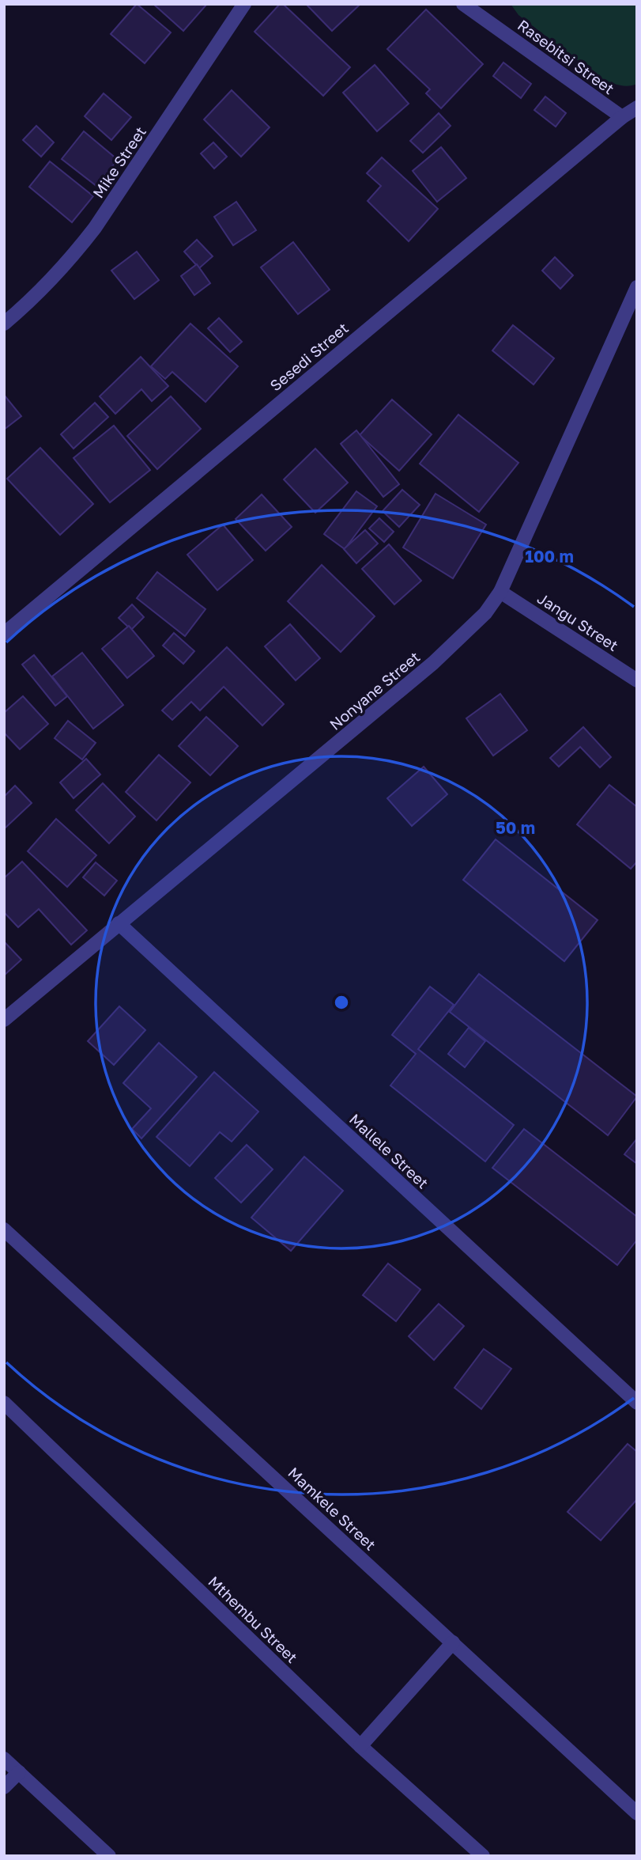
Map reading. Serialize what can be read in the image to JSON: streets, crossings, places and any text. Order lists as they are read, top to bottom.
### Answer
{
  "streets": {
    "street": [
      "Rasebitsi Street",
      "Mike Street",
      "Sesedi Street",
      "Jangu Street",
      "Nonyane Street",
      "Mallele Street",
      "Mamkele Street",
      "Mthembu Street"
    ]
  },
  "crossings": [
    ["Rasebitsi Street", "Sesedi Street"],
    ["Jangu Street", "Nonyane Street"],
    ["Nonyane Street", "Mallele Street"]
  ],
  "rings": ["100 m", "50 m"]
}
